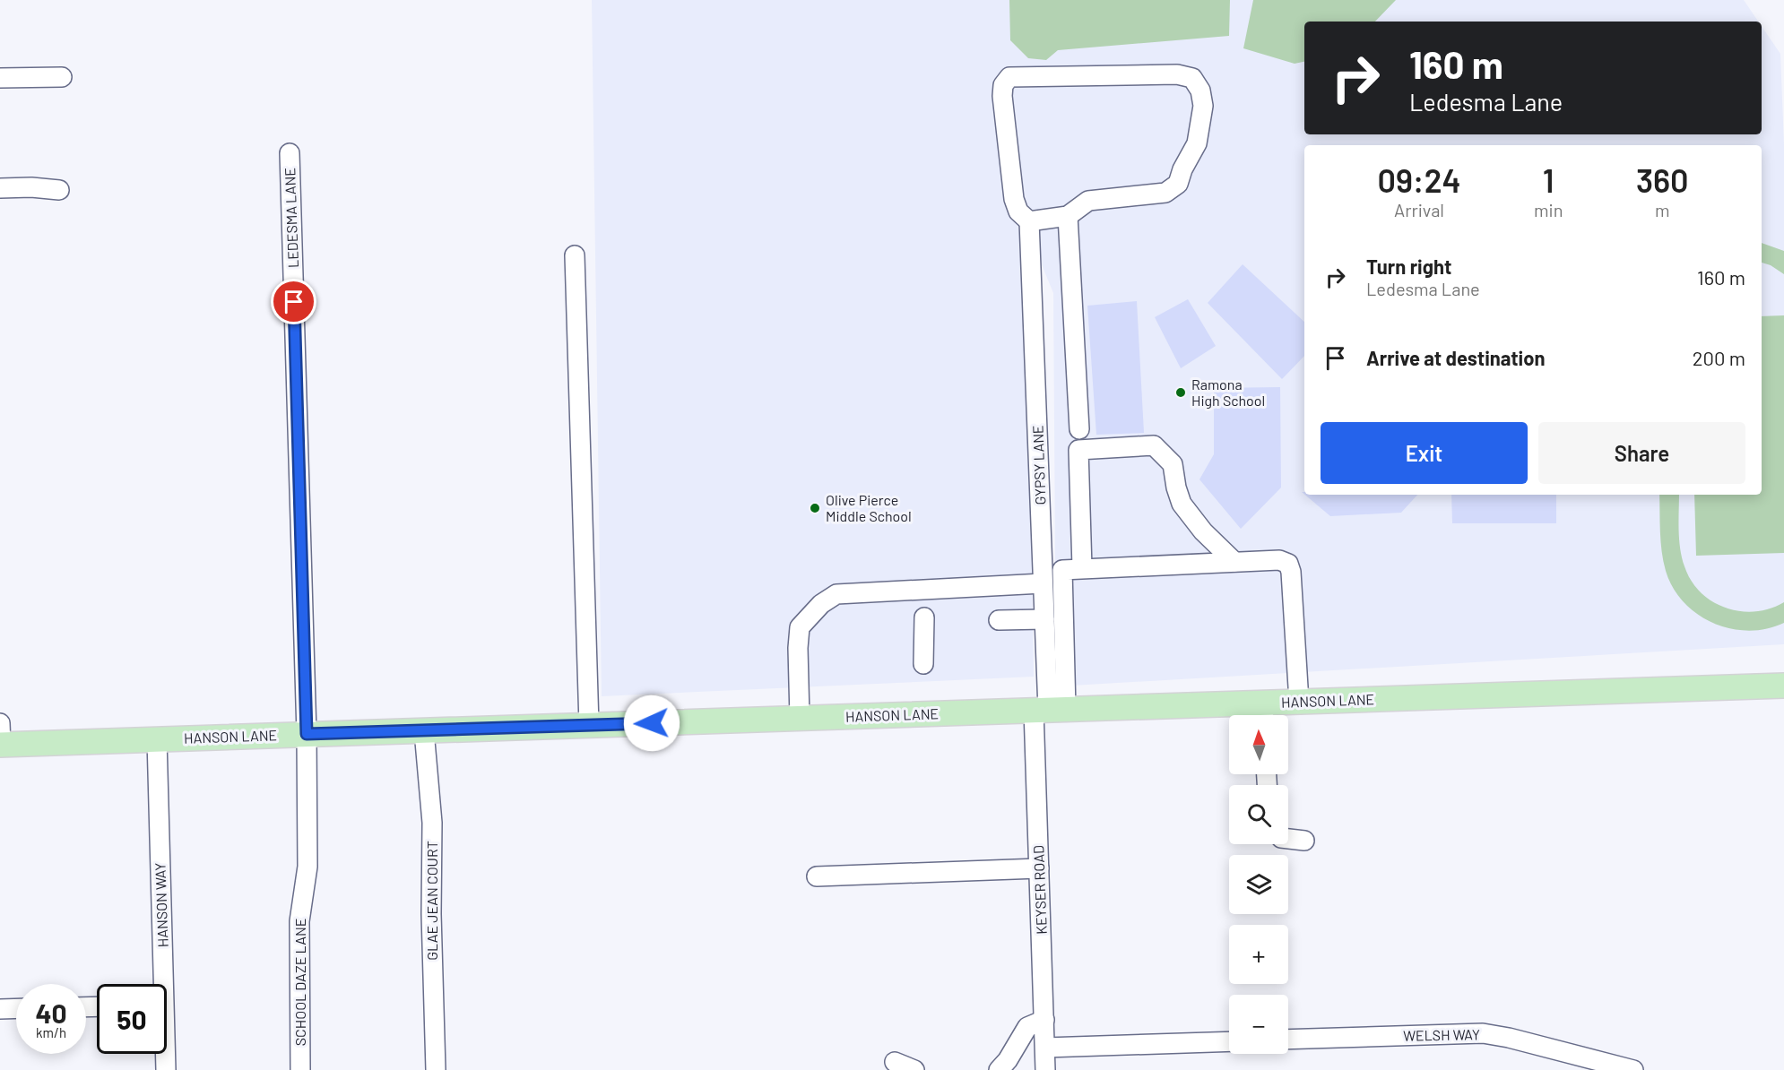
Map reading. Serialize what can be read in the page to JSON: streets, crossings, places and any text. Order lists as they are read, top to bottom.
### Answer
{
  "streets": {
    "main road": ["HANSON LANE"],
    "street": [
      "LEDESMA LANE",
      "GYPSY LANE",
      "KEYSER ROAD",
      "GLAE JEAN COURT",
      "HANSON WAY",
      "SCHOOL DAZE LANE",
      "WELSH WAY"
    ]
  },
  "crossings": [
    ["LEDESMA LANE", "HANSON LANE"],
    ["LEDESMA LANE", "SCHOOL DAZE LANE"],
    ["GYPSY LANE", "HANSON LANE"],
    ["GYPSY LANE", "KEYSER ROAD"],
    ["HANSON LANE", "KEYSER ROAD"],
    ["HANSON LANE", "GLAE JEAN COURT"],
    ["HANSON LANE", "HANSON WAY"],
    ["HANSON LANE", "SCHOOL DAZE LANE"]
  ],
  "places": ["Ramona High School", "Olive Pierce Middle School"],
  "north": "top",
  "page": {
    "turn": ["160 m", "Ledesma Lane"],
    "eta": [
      "09:24",
      "Arrival",
      "1",
      "min",
      "360",
      "m"
    ],
    "list": [
      {
        "name": "Turn right",
        "note": "Ledesma Lane",
        "value": "160 m"
      },
      {
        "name": "Arrive at destination",
        "value": "200 m"
      }
    ],
    "buttons": ["Exit", "Share"],
    "map_buttons": ["+", "−"],
    "speed": "40 km/h",
    "limit": "50"
  }
}
